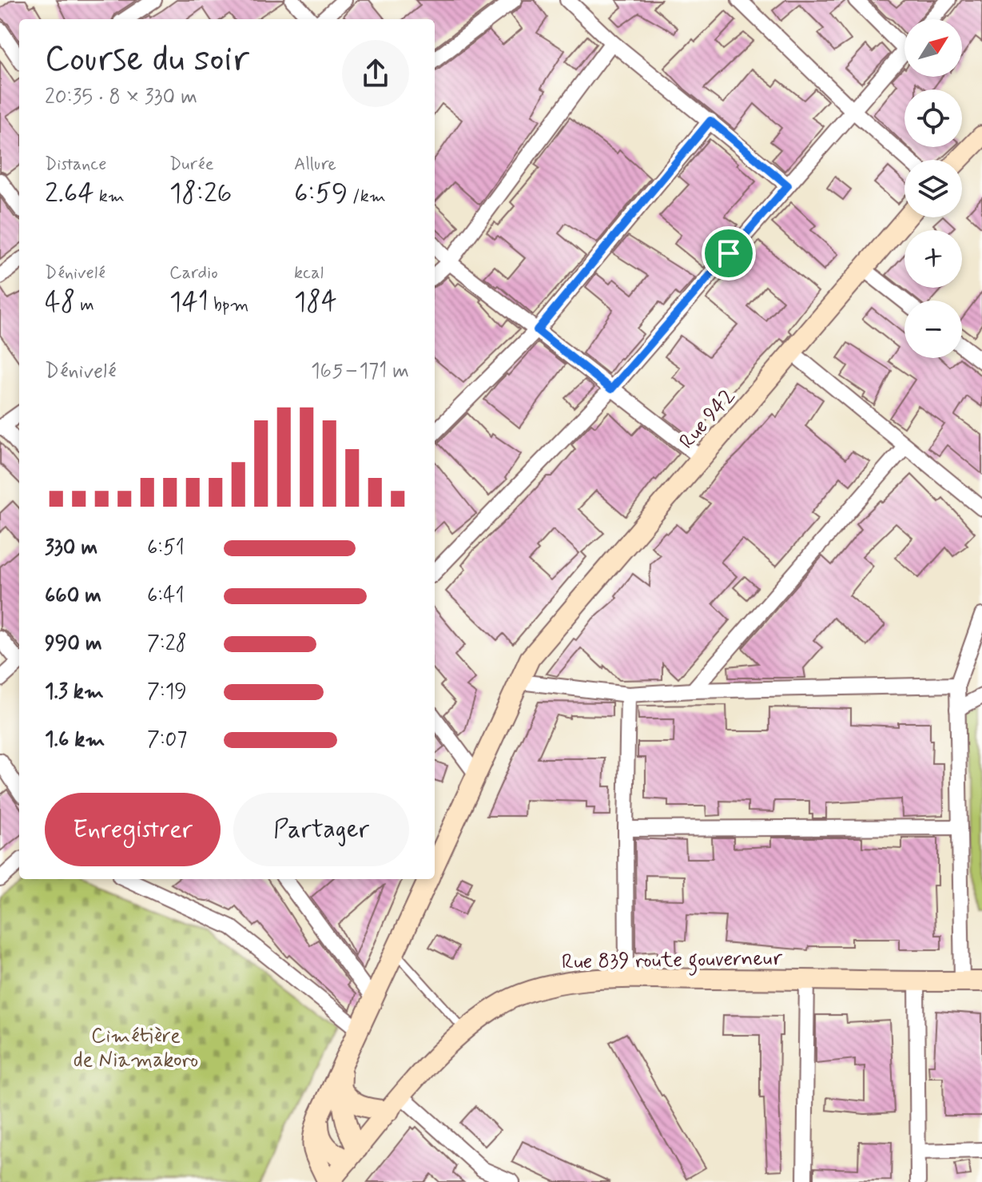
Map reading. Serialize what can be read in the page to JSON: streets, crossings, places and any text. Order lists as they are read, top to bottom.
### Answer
{
  "streets": {
    "street": ["Rue 942", "Rue 839 route gouverneur"]
  },
  "parks": ["Cimétière de Niamakoro"],
  "north": "top right",
  "page": {
    "map_buttons": ["+", "−"],
    "heading": ["Course du soir", "20:35 · 8 × 330 m"],
    "stats": [
      ["Distance", "2.64 km"],
      ["Durée", "18:26"],
      ["Allure", "6:59 /km"],
      ["Dénivelé", "48 m"],
      ["Cardio", "141 bpm"],
      ["kcal", "184"]
    ],
    "chart": ["Dénivelé", "165–171 m"],
    "list": [
      {
        "name": "330 m",
        "note": "6:51"
      },
      {
        "name": "660 m",
        "note": "6:41"
      },
      {
        "name": "990 m",
        "note": "7:28"
      },
      {
        "name": "1.3 km",
        "note": "7:19"
      },
      {
        "name": "1.6 km",
        "note": "7:07"
      }
    ],
    "buttons": ["Enregistrer", "Partager"]
  }
}
